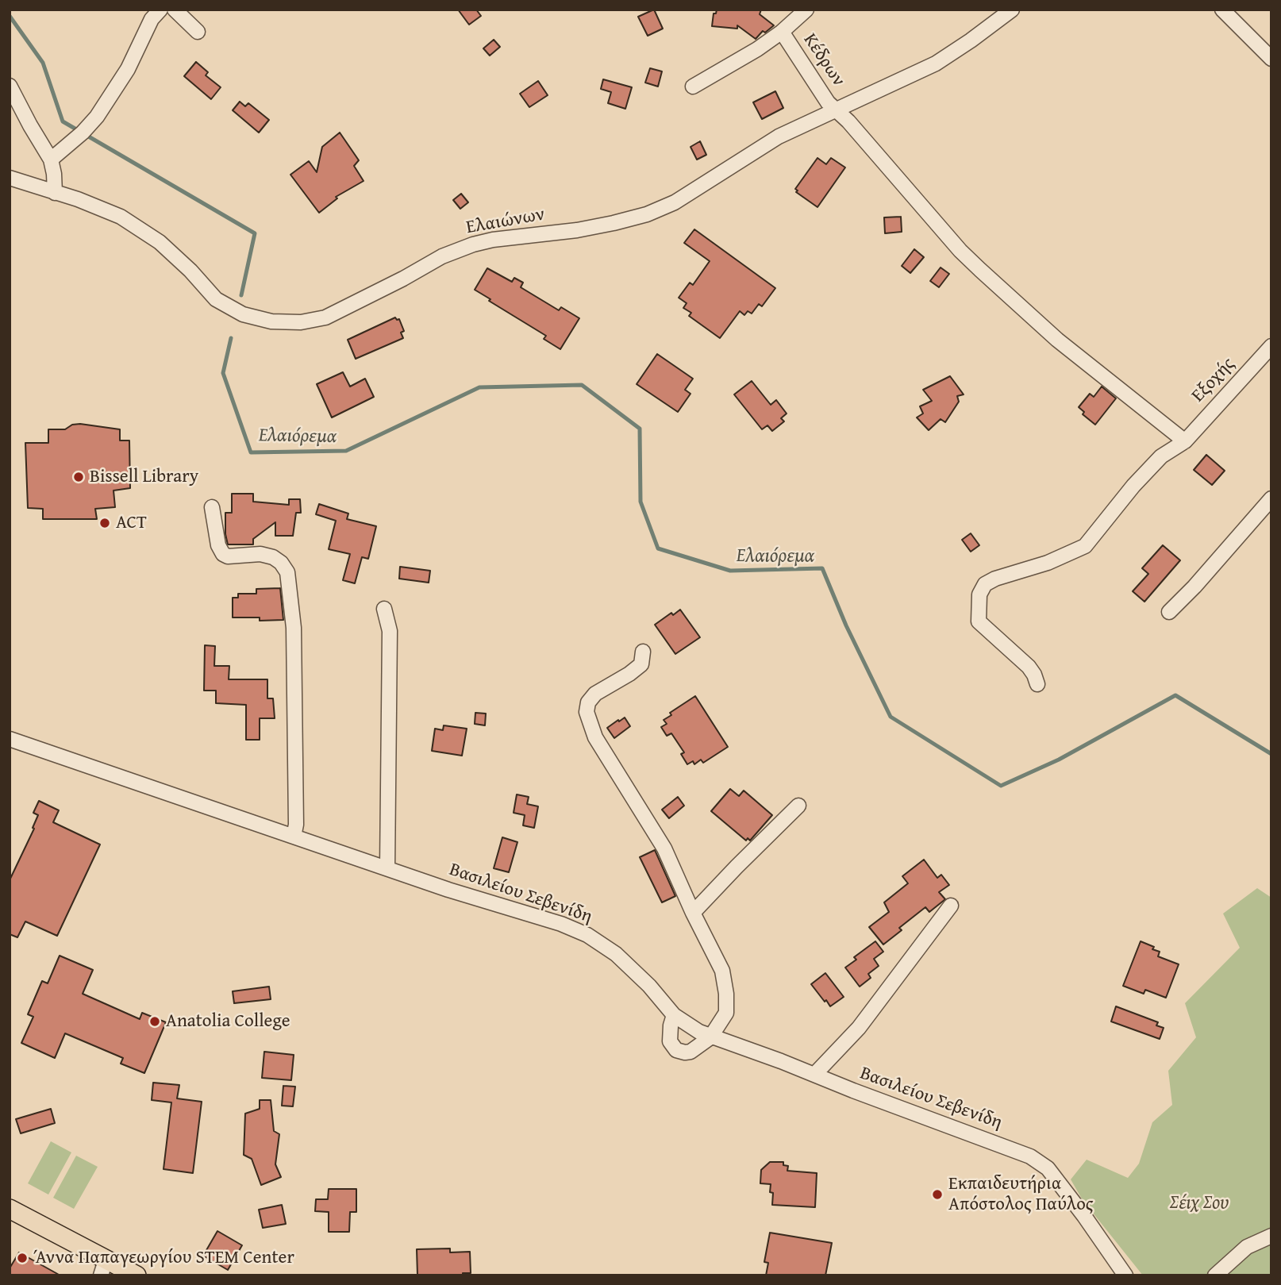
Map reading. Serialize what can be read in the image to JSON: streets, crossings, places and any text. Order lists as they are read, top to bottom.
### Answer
{
  "streets": {
    "street": [
      "Κέδρων",
      "Ελαιώνων",
      "Εξοχής",
      "Βασιλείου Σεβενίδη"
    ]
  },
  "crossings": [
    ["Κέδρων", "Ελαιώνων"],
    ["Κέδρων", "Εξοχής"]
  ],
  "water": ["Ελαιόρεμα"],
  "parks": ["Σέιχ Σου"],
  "places": [
    "Bissell Library",
    "ACT",
    "Anatolia College",
    "Εκπαιδευτήρια Απόστολος Παύλος",
    "Άννα Παπαγεωργίου STEM Center"
  ]
}
